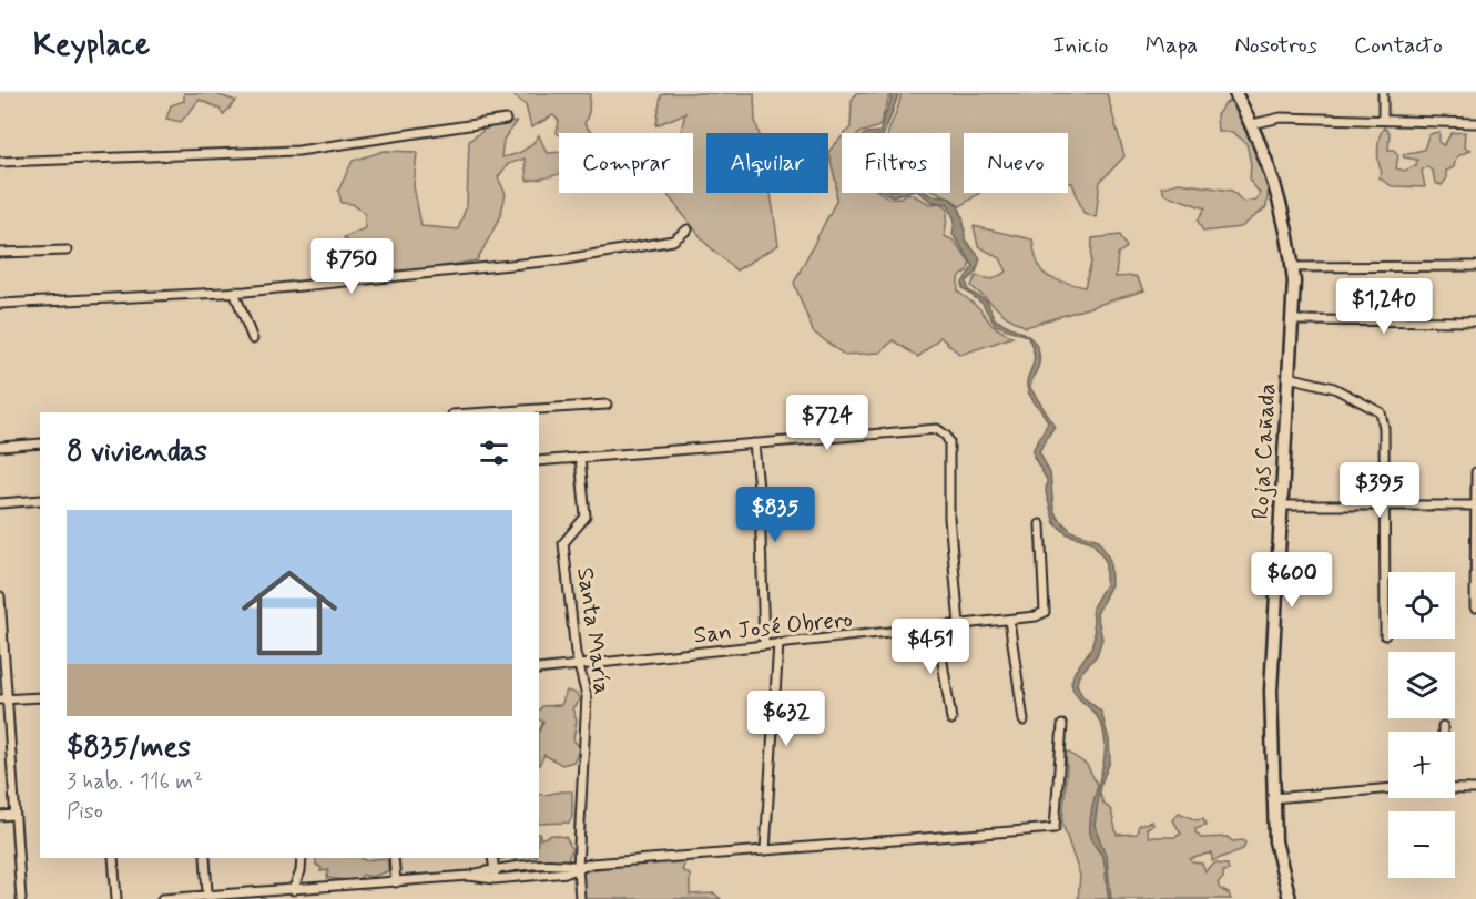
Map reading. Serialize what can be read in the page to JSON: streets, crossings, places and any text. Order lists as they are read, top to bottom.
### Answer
{
  "streets": {
    "main road": ["Rojas Cañada"],
    "street": ["San José Obrero", "Santa María"]
  },
  "crossings": [
    ["San José Obrero", "Santa María"]
  ],
  "page": {
    "header": "Keyplace",
    "nav": [
      "Inicio",
      "Mapa",
      "Nosotros",
      "Contacto"
    ],
    "chip": [
      "Comprar",
      "Alquilar",
      "Filtros",
      "Nuevo"
    ],
    "price": [
      "$750",
      "$1,240",
      "$724",
      "$395",
      "$835",
      "$600",
      "$451",
      "$632"
    ],
    "heading": "8 viviendas",
    "list": [
      {
        "name": "$835/mes",
        "note": "3 hab. · 116 m² · Piso"
      }
    ],
    "map_buttons": ["+", "−"]
  }
}
